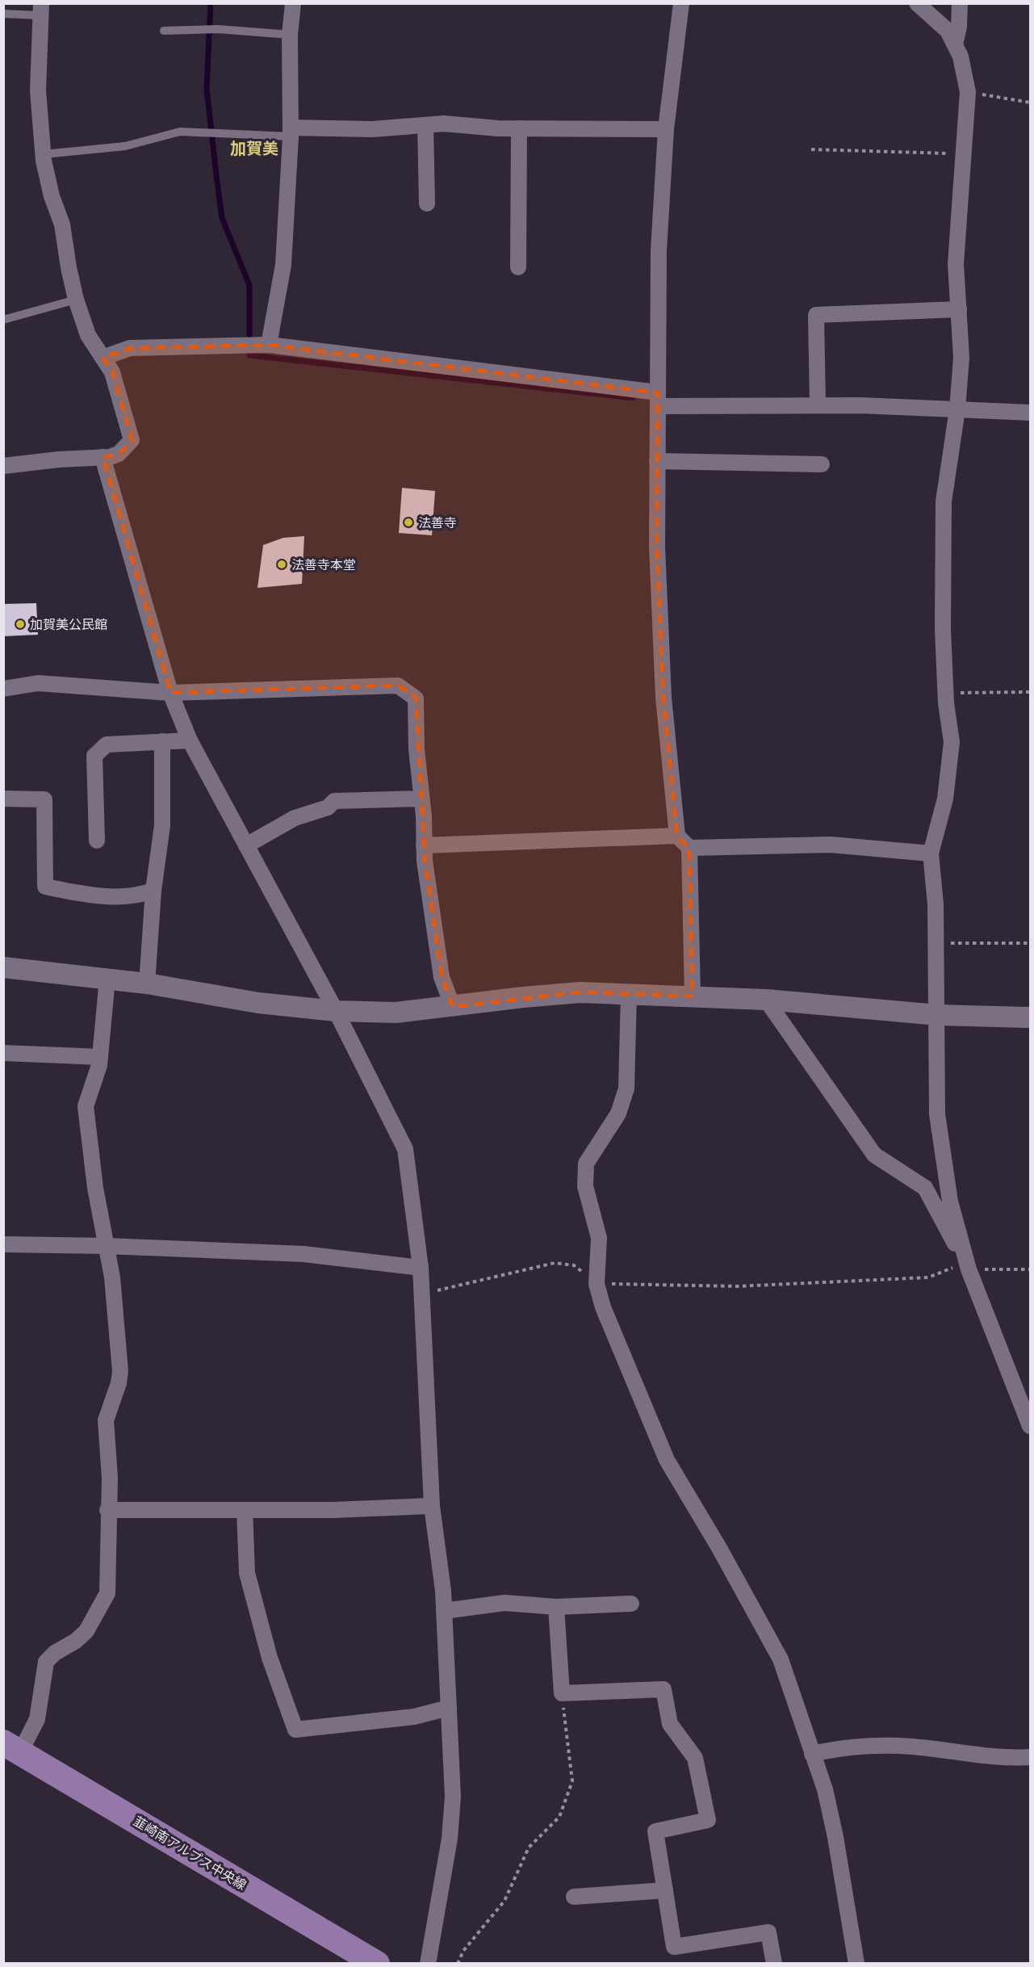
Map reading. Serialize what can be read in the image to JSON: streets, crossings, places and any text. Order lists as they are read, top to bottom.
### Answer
{
  "streets": {
    "main road": ["韮崎南アルプス中央線"]
  },
  "districts": ["加賀美"],
  "places": ["法善寺", "法善寺本堂", "加賀美公民館"]
}
